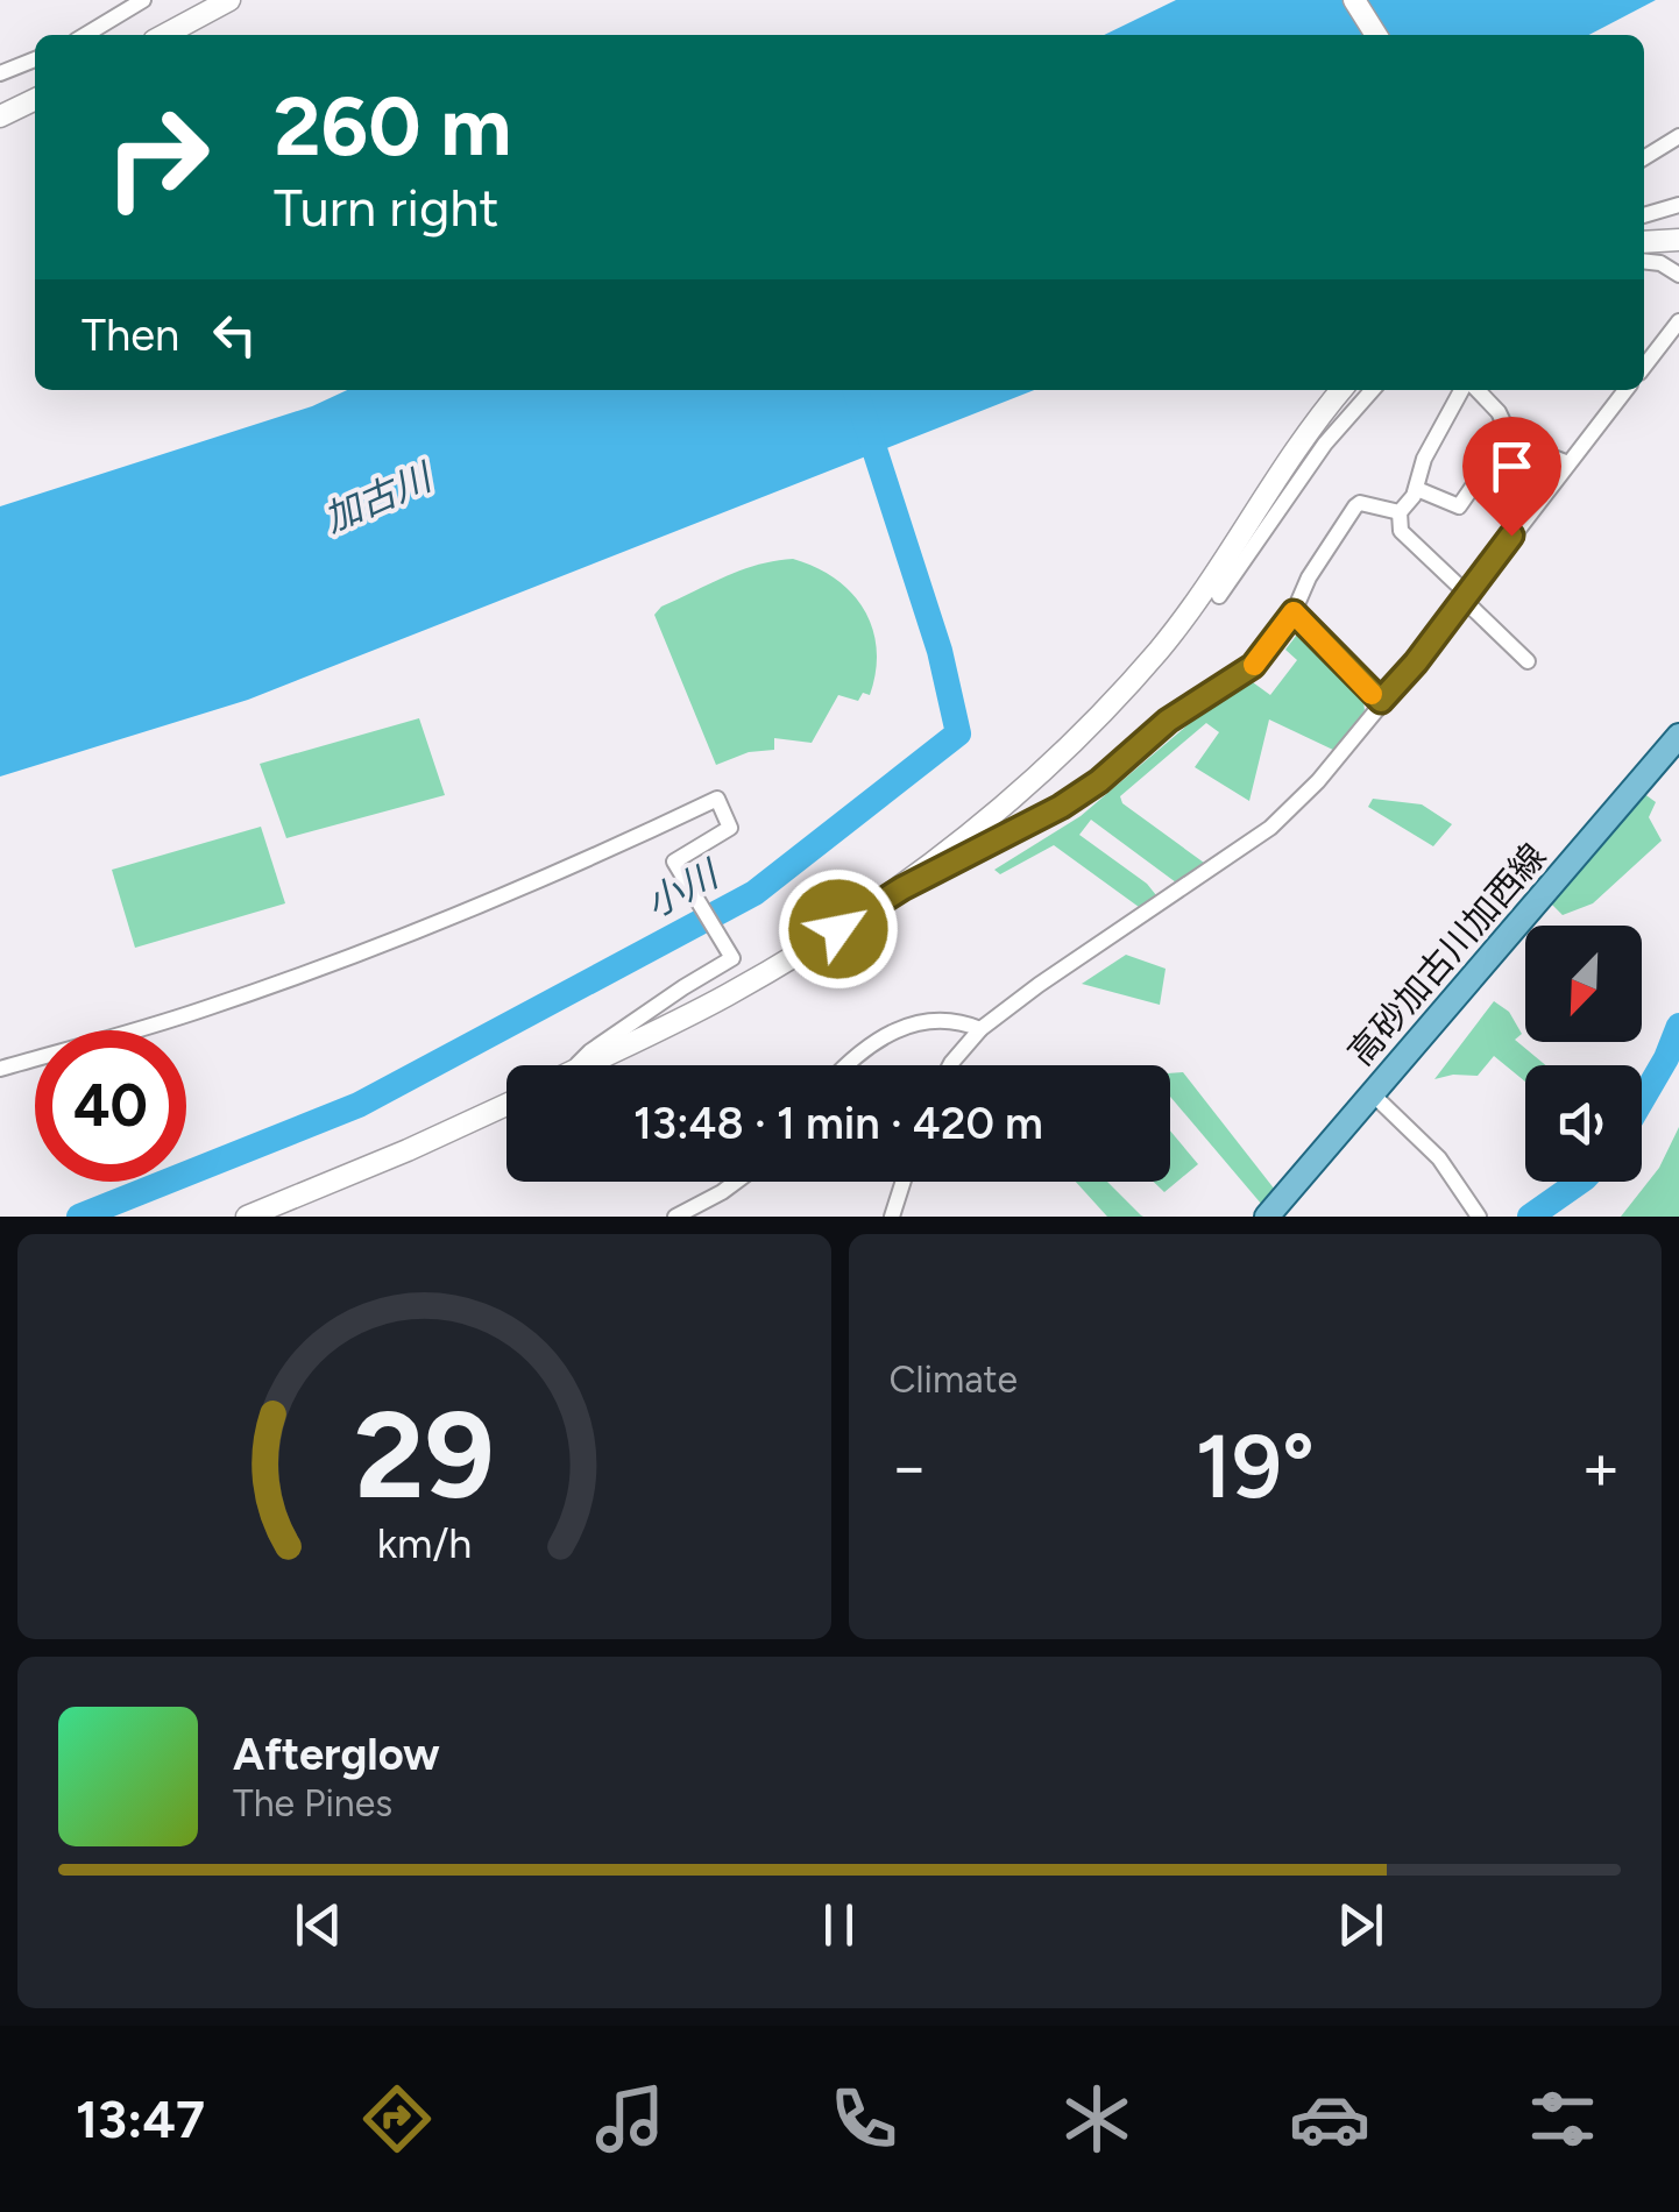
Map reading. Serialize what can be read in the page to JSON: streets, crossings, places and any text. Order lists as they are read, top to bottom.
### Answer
{
  "streets": {
    "main road": ["高砂加古川加西線"]
  },
  "water": ["加古川", "小川"],
  "north": "bottom left",
  "page": {
    "turn": ["260 m", "Turn right"],
    "then": "Then",
    "limit": "40",
    "trip": "13:48 · 1 min · 420 m",
    "tile": "Climate",
    "heat": ["−", "19°", "+"],
    "song": ["Afterglow", "The Pines"],
    "tabs": "13:47",
    "gauge": ["29", "km/h"]
  }
}
